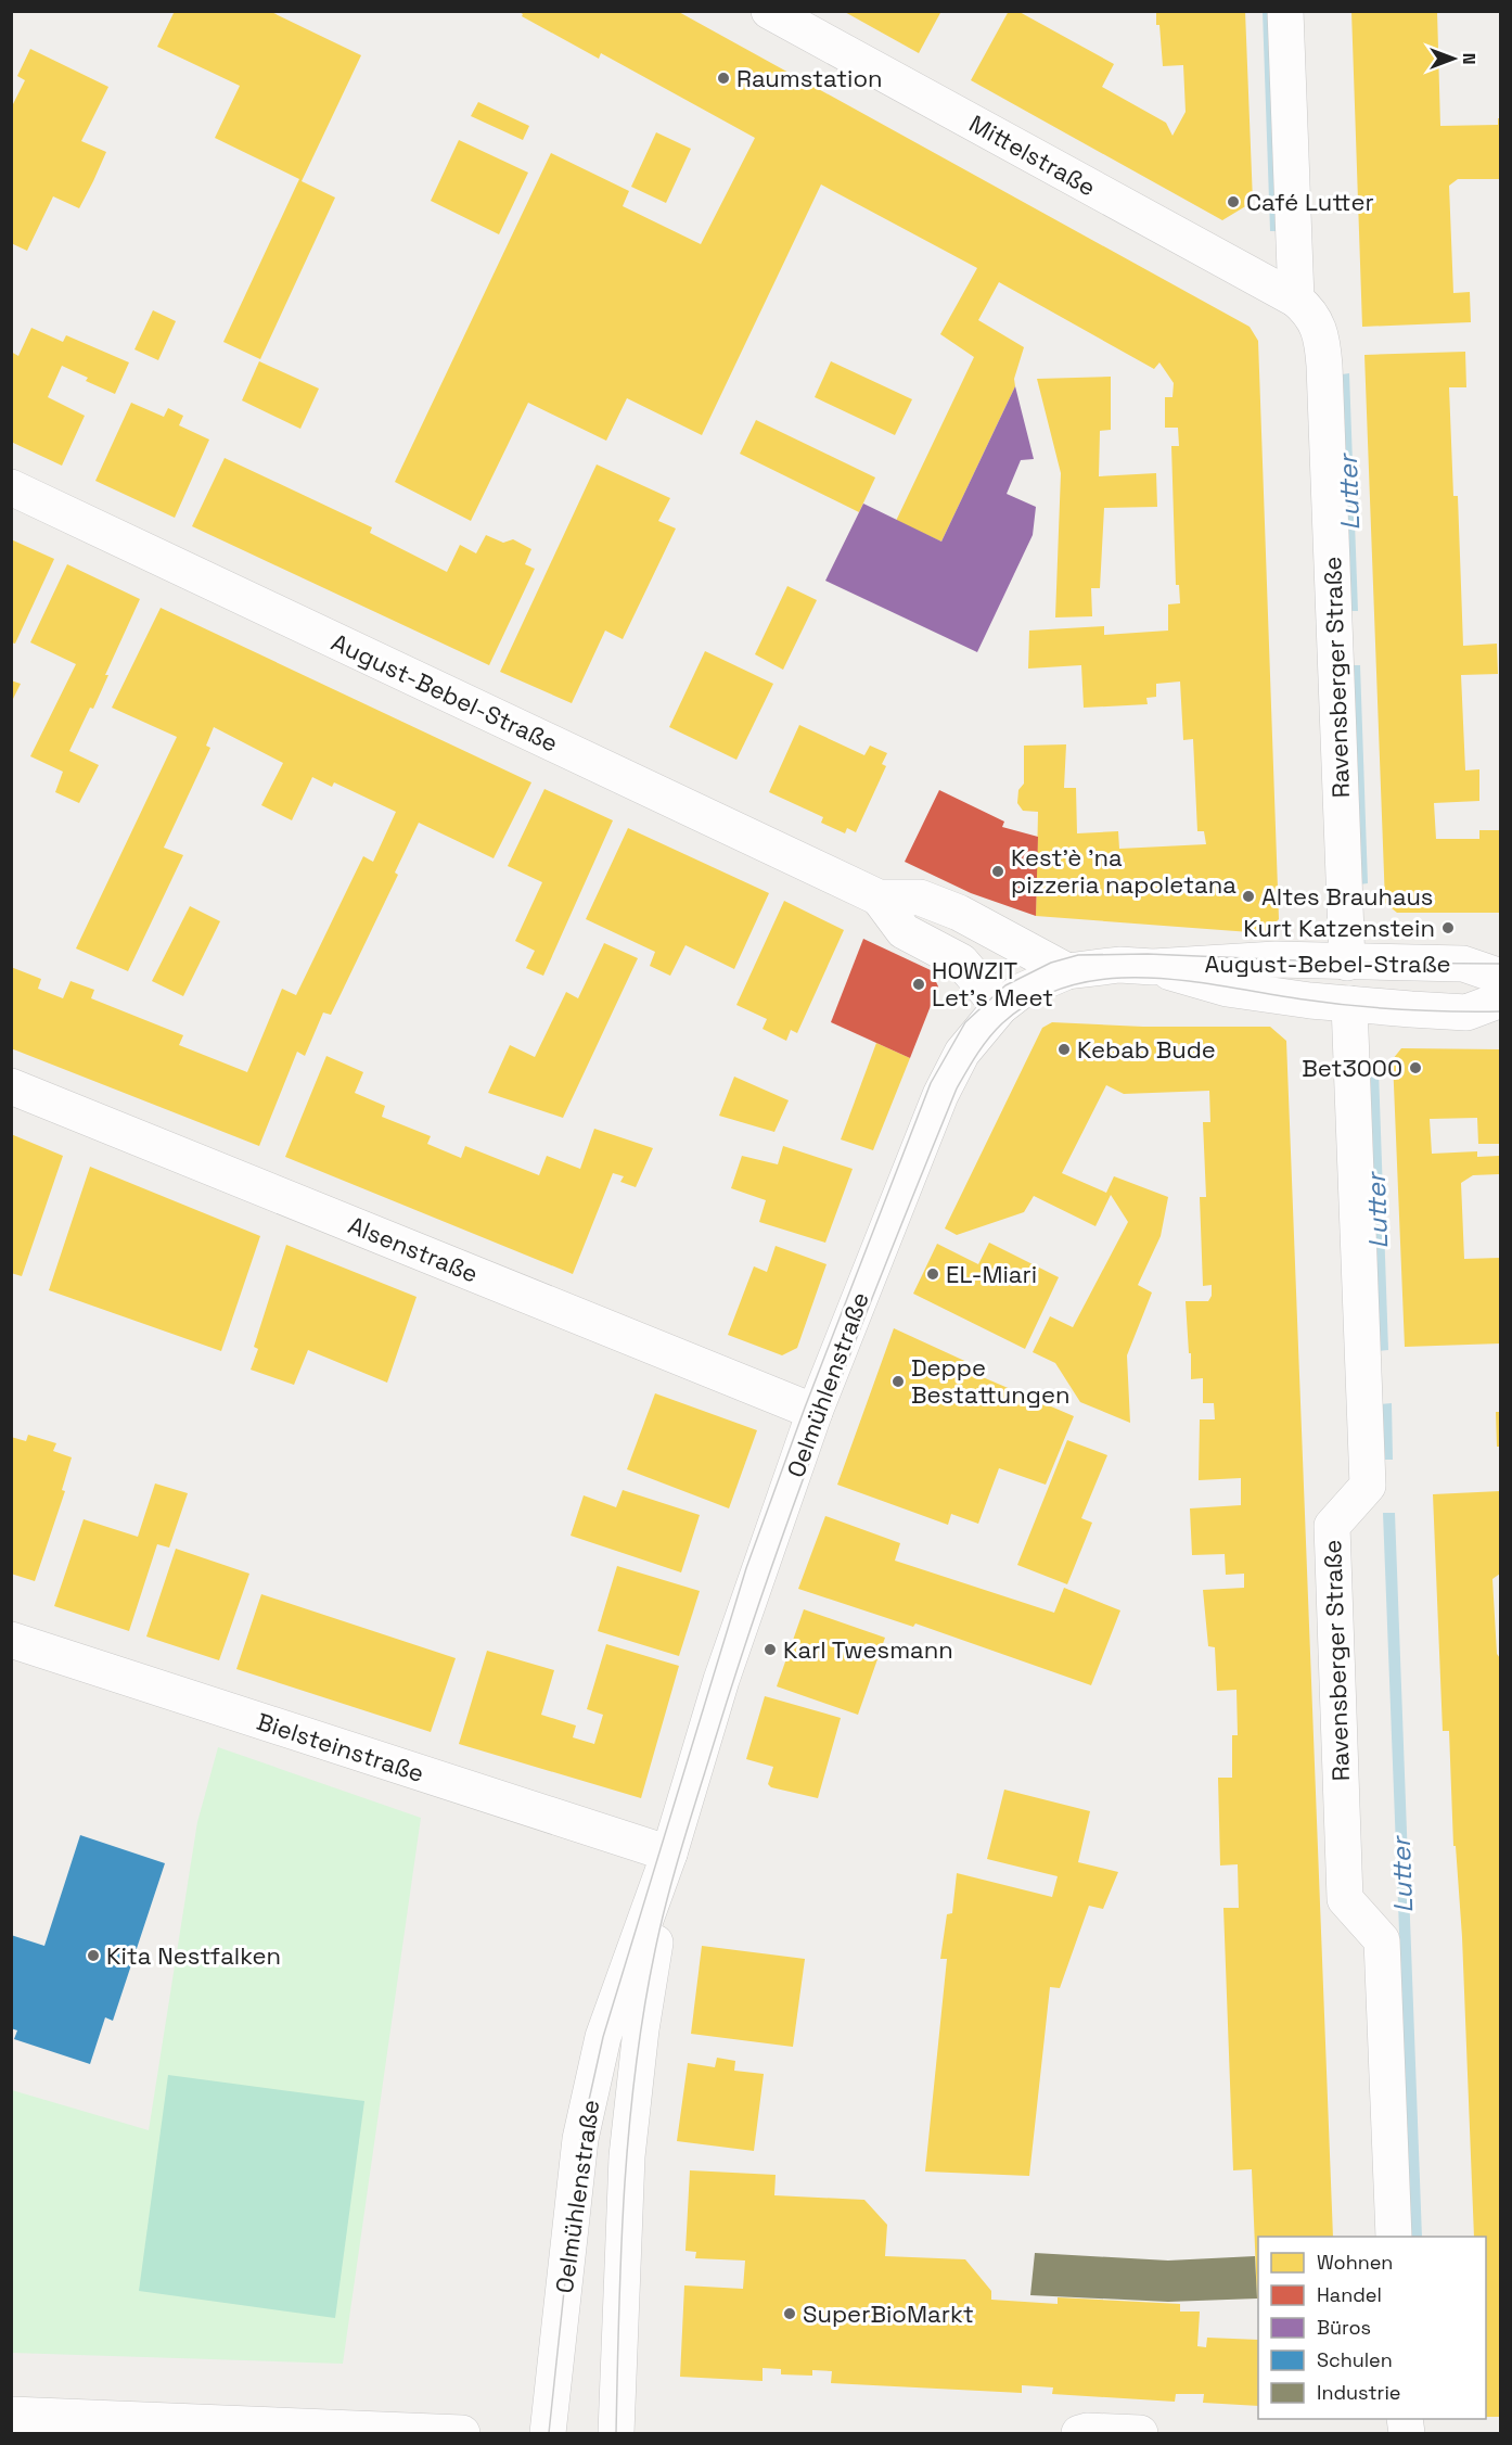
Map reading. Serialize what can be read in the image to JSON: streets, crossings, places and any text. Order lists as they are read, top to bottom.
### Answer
{
  "streets": {
    "street": [
      "Mittelstraße",
      "Ravensberger Straße",
      "August-Bebel-Straße",
      "Alsenstraße",
      "Oelmühlenstraße",
      "Bielsteinstraße"
    ]
  },
  "crossings": [
    ["Mittelstraße", "Ravensberger Straße"],
    ["Ravensberger Straße", "August-Bebel-Straße"],
    ["August-Bebel-Straße", "Oelmühlenstraße"],
    ["Alsenstraße", "Oelmühlenstraße"],
    ["Oelmühlenstraße", "Bielsteinstraße"]
  ],
  "water": ["Lutter"],
  "places": [
    "Raumstation",
    "Café Lutter",
    "Kest'è 'na pizzeria napoletana",
    "Altes Brauhaus",
    "Kurt Katzenstein",
    "HOWZIT Let's Meet",
    "Kebab Bude",
    "Bet3000",
    "EL-Miari",
    "Deppe Bestattungen",
    "Karl Twesmann",
    "Kita Nestfalken",
    "SuperBioMarkt"
  ],
  "legend": [
    "Wohnen",
    "Handel",
    "Büros",
    "Schulen",
    "Industrie"
  ],
  "north": "right"
}
